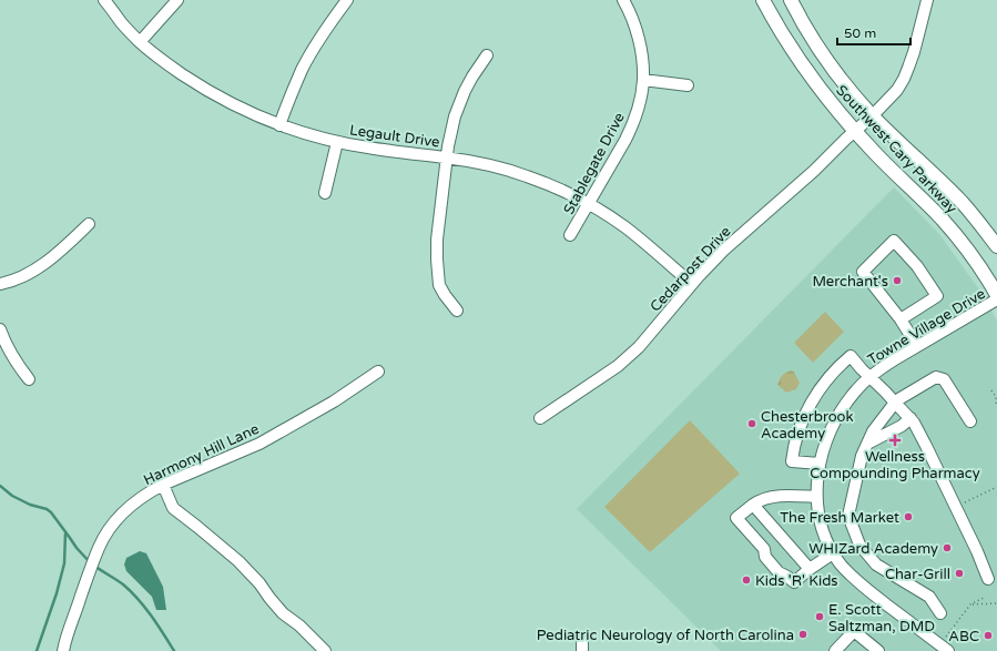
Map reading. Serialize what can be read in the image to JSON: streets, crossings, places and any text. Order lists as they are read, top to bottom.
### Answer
{
  "streets": {
    "main road": ["Southwest Cary Parkway"],
    "street": [
      "Legault Drive",
      "Stablegate Drive",
      "Cedarpost Drive",
      "Towne Village Drive",
      "Harmony Hill Lane"
    ]
  },
  "crossings": [
    ["Legault Drive", "Stablegate Drive"],
    ["Legault Drive", "Cedarpost Drive"],
    ["Southwest Cary Parkway", "Cedarpost Drive"]
  ],
  "places": {
    "other": [
      "Merchant's",
      "Chesterbrook Academy",
      "The Fresh Market",
      "WHIZard Academy",
      "Char-Grill",
      "Kids 'R' Kids",
      "E. Scott Saltzman, DMD",
      "Pediatric Neurology of North Carolina",
      "ABC"
    ],
    "health": ["Wellness Compounding Pharmacy"]
  },
  "scale_bar": "50 m"
}
